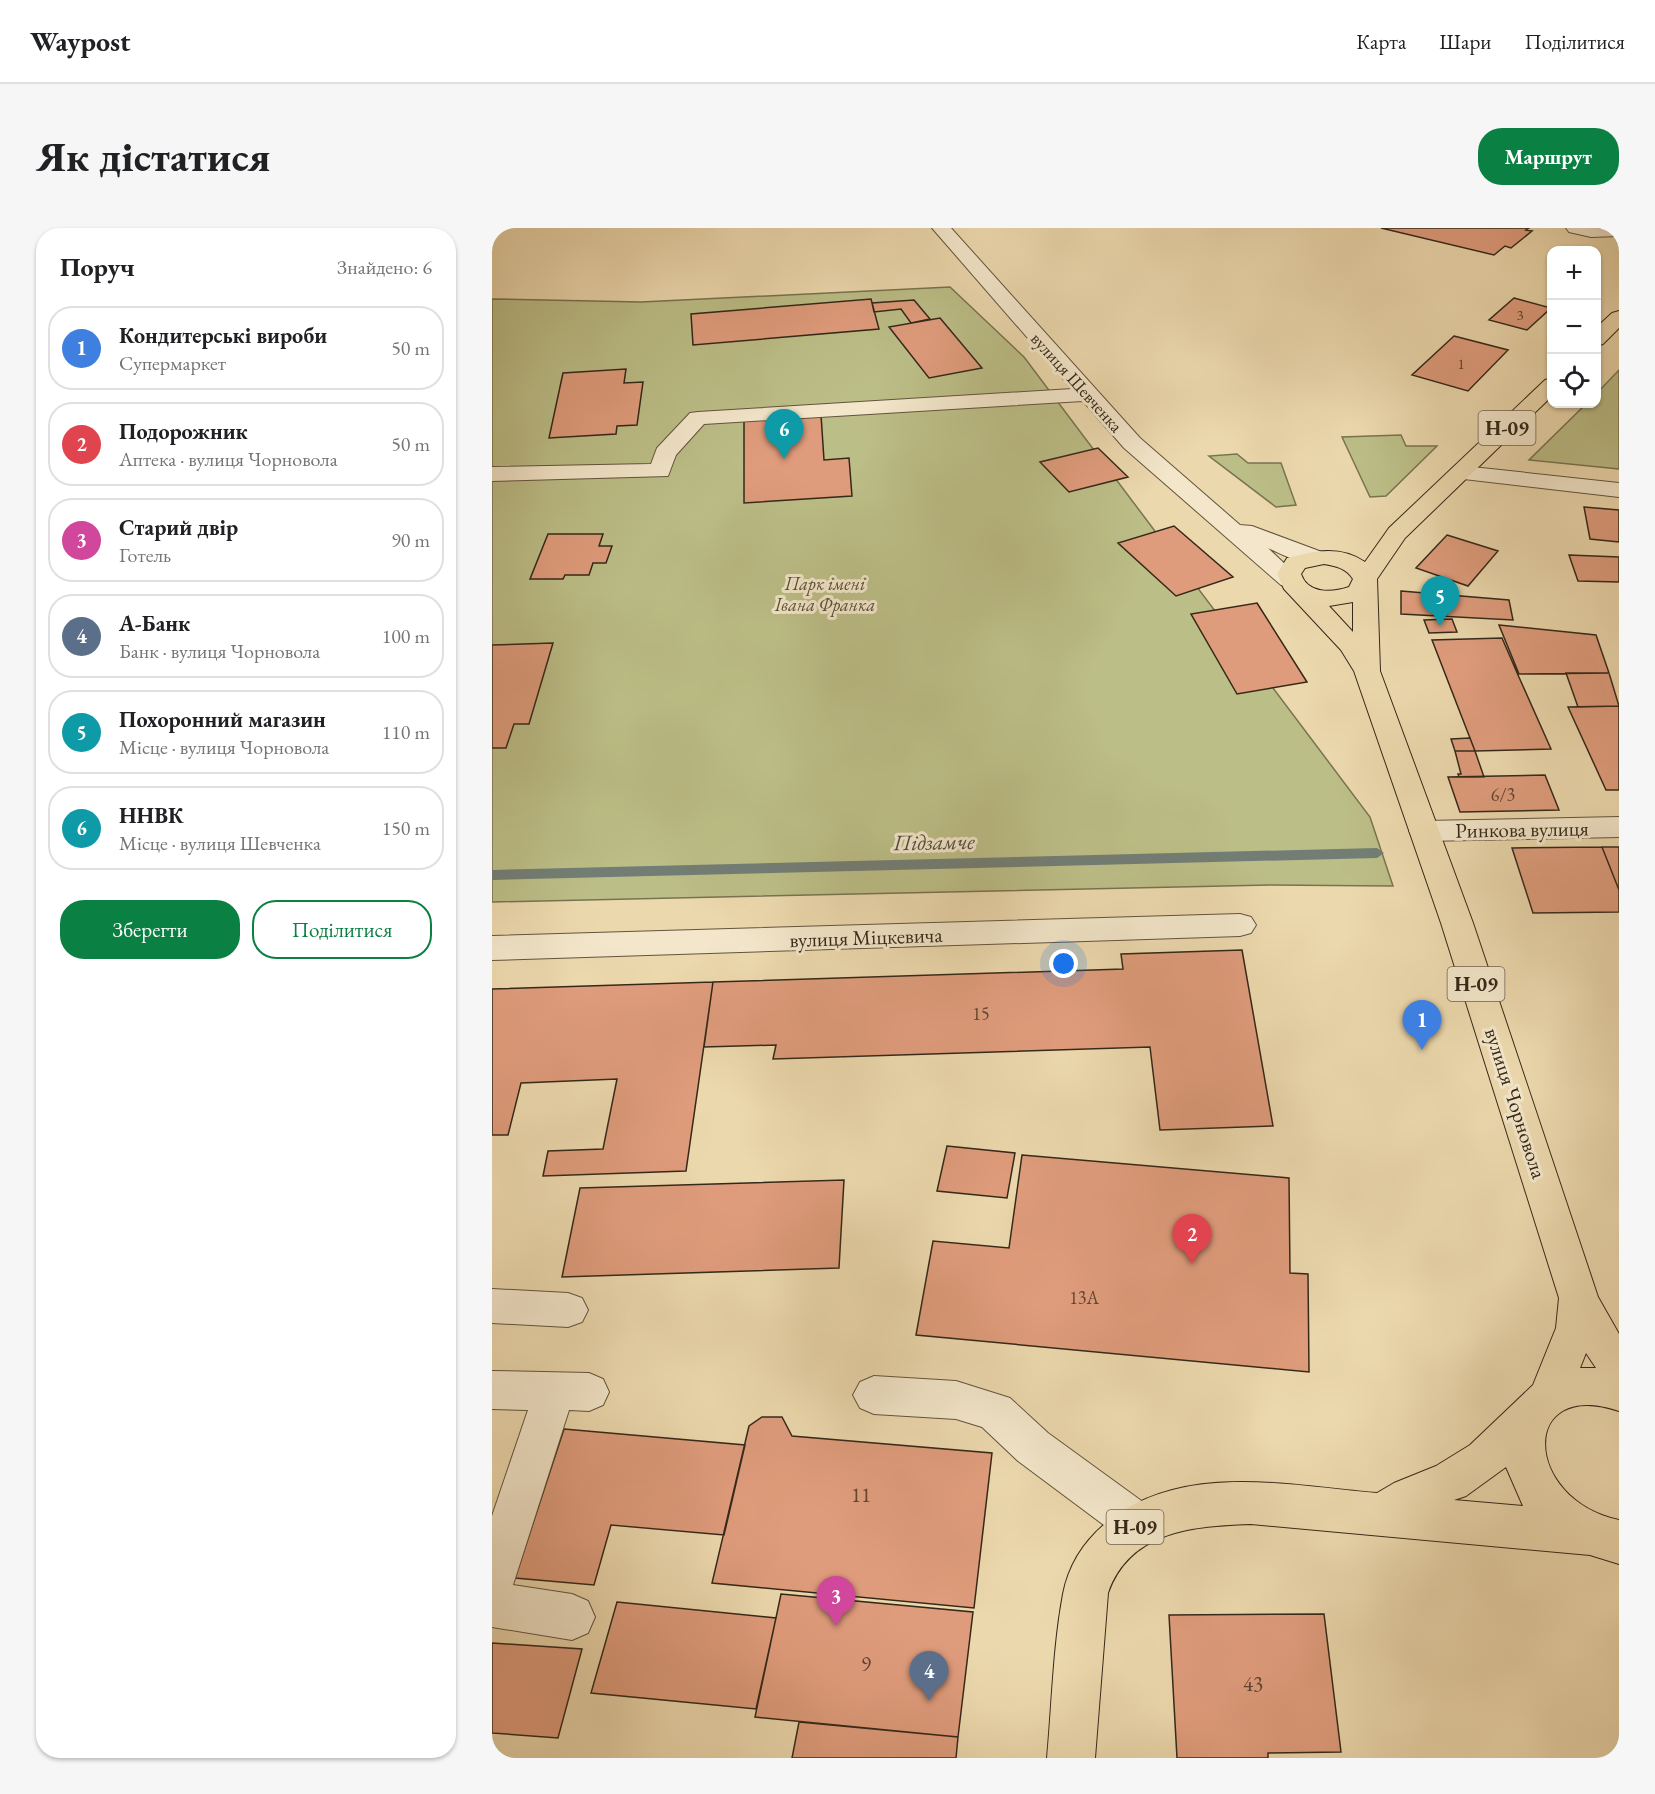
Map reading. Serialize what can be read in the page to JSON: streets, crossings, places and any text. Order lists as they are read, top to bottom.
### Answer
{
  "streets": {
    "main road": ["Н-09", "вулиця Чорновола"],
    "street": ["вулиця Шевченка", "Ринкова вулиця", "вулиця Міцкевича"]
  },
  "crossings": [
    ["вулиця Шевченка", "Н-09"],
    ["вулиця Шевченка", "вулиця Чорновола"],
    ["Н-09", "вулиця Чорновола"],
    ["Ринкова вулиця", "вулиця Чорновола"]
  ],
  "water": ["Підзамче"],
  "parks": ["Парк імені Івана Франка"],
  "house_numbers": [
    "3",
    "1",
    "6/3",
    "15",
    "13A",
    "11",
    "9",
    "43"
  ],
  "page": {
    "header": "Waypost",
    "nav": ["Карта", "Шари", "Поділитися"],
    "buttons": [
      "Маршрут",
      ["Зберегти", "Поділитися"]
    ],
    "title": "Як дістатися",
    "heading": ["Поруч", "Знайдено: 6"],
    "map_buttons": ["+", "−"],
    "list": [
      {
        "mark": "1",
        "name": "Кондитерські вироби",
        "note": "Супермаркет",
        "value": "50 m"
      },
      {
        "mark": "2",
        "name": "Подорожник",
        "note": "Аптека · вулиця Чорновола",
        "value": "50 m"
      },
      {
        "mark": "3",
        "name": "Старий двір",
        "note": "Готель",
        "value": "90 m"
      },
      {
        "mark": "4",
        "name": "А-Банк",
        "note": "Банк · вулиця Чорновола",
        "value": "100 m"
      },
      {
        "mark": "5",
        "name": "Похоронний магазин",
        "note": "Місце · вулиця Чорновола",
        "value": "110 m"
      },
      {
        "mark": "6",
        "name": "ННВК",
        "note": "Місце · вулиця Шевченка",
        "value": "150 m"
      }
    ],
    "pins": [
      "6",
      "5",
      "1",
      "2",
      "3",
      "4"
    ]
  }
}
